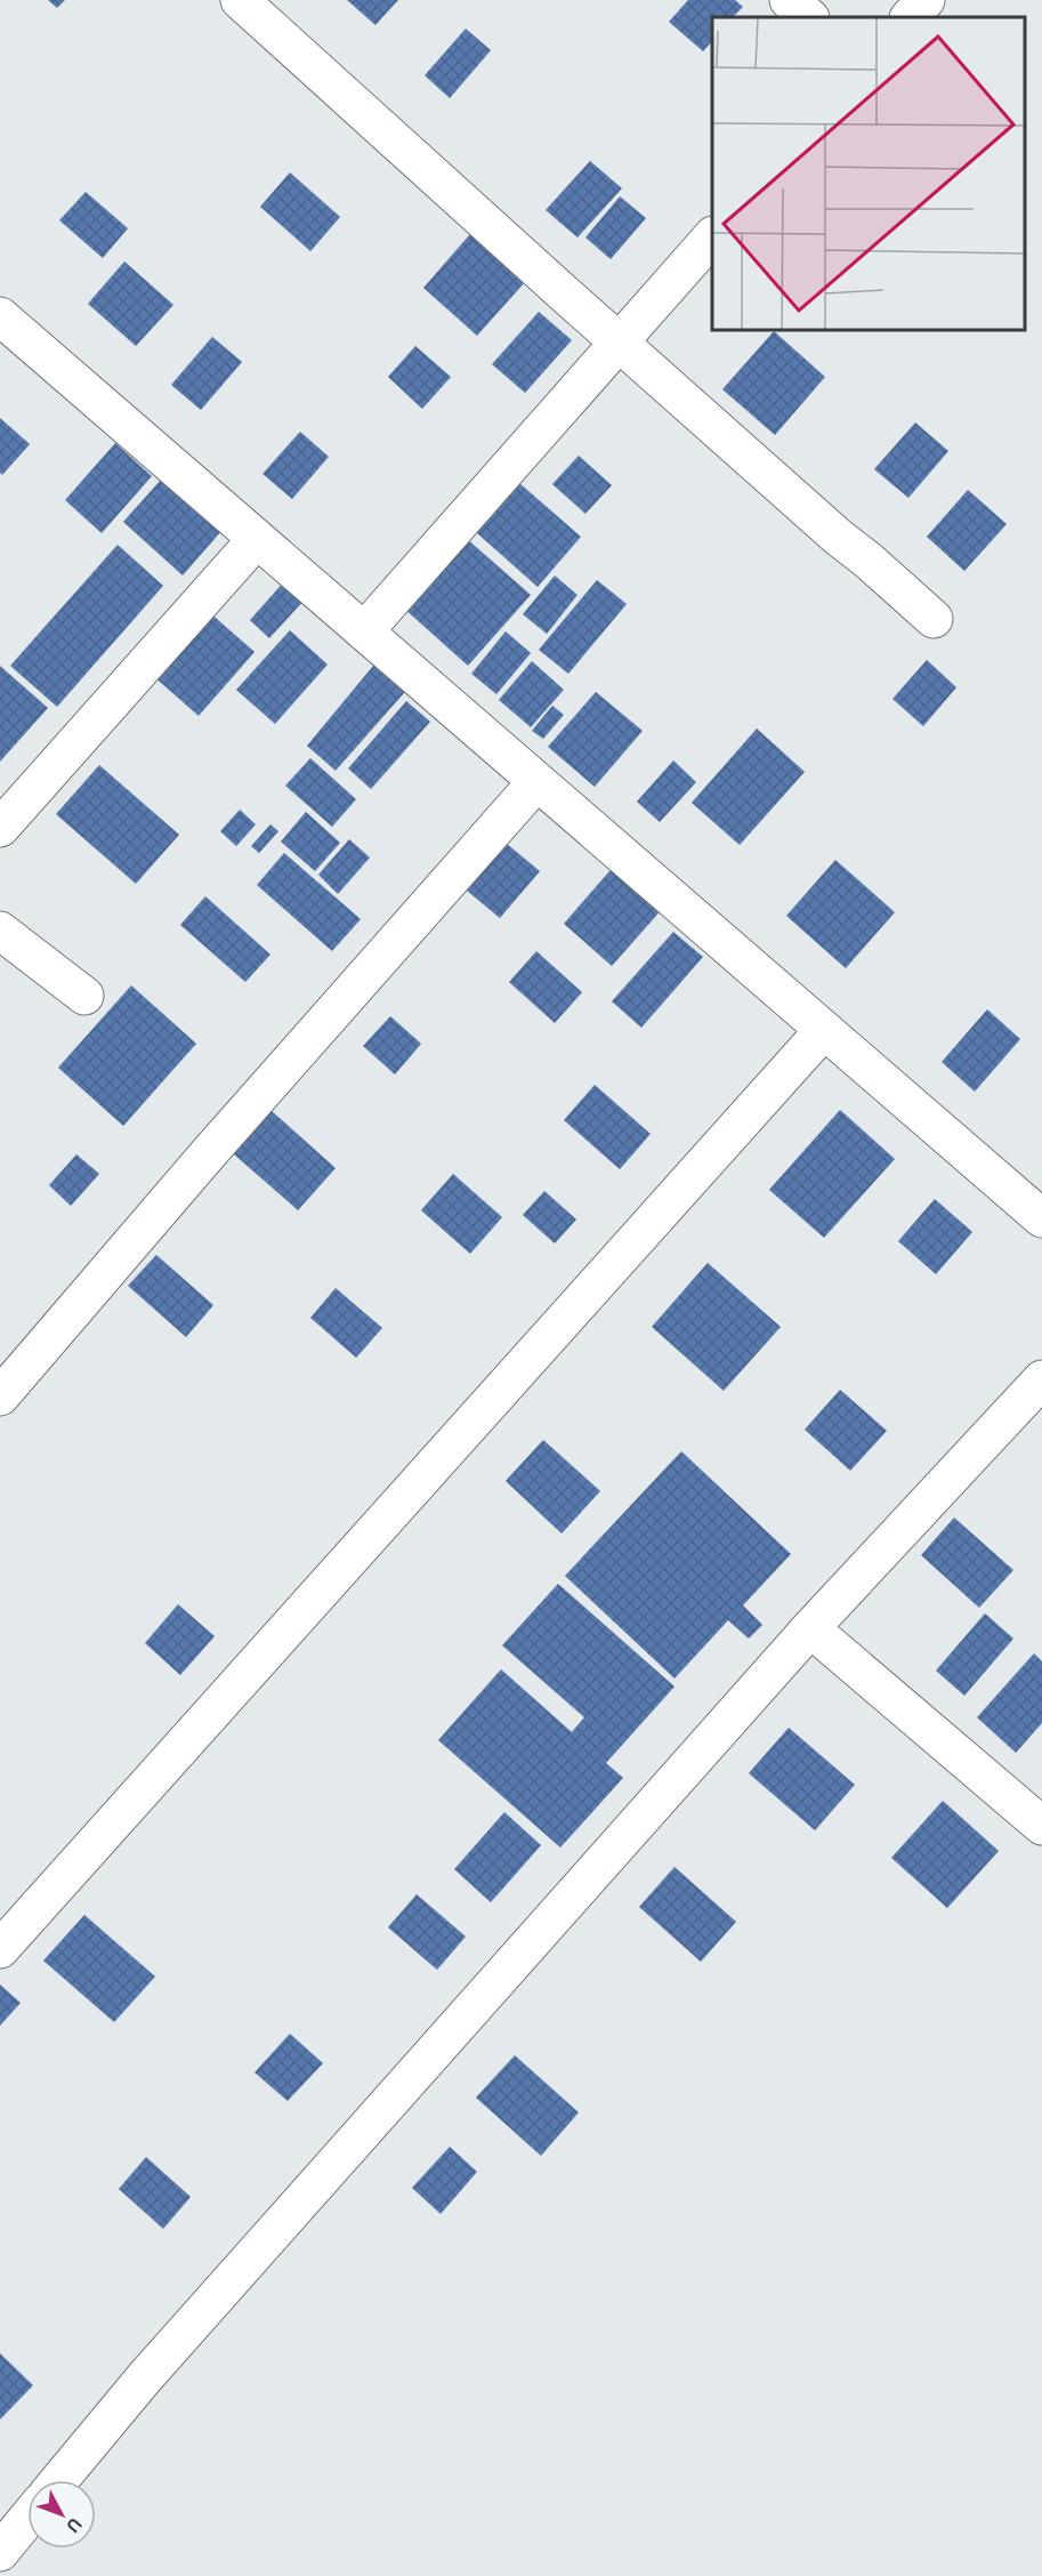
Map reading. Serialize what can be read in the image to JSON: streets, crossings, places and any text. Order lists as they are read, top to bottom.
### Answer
{
  "north": "bottom right"
}
